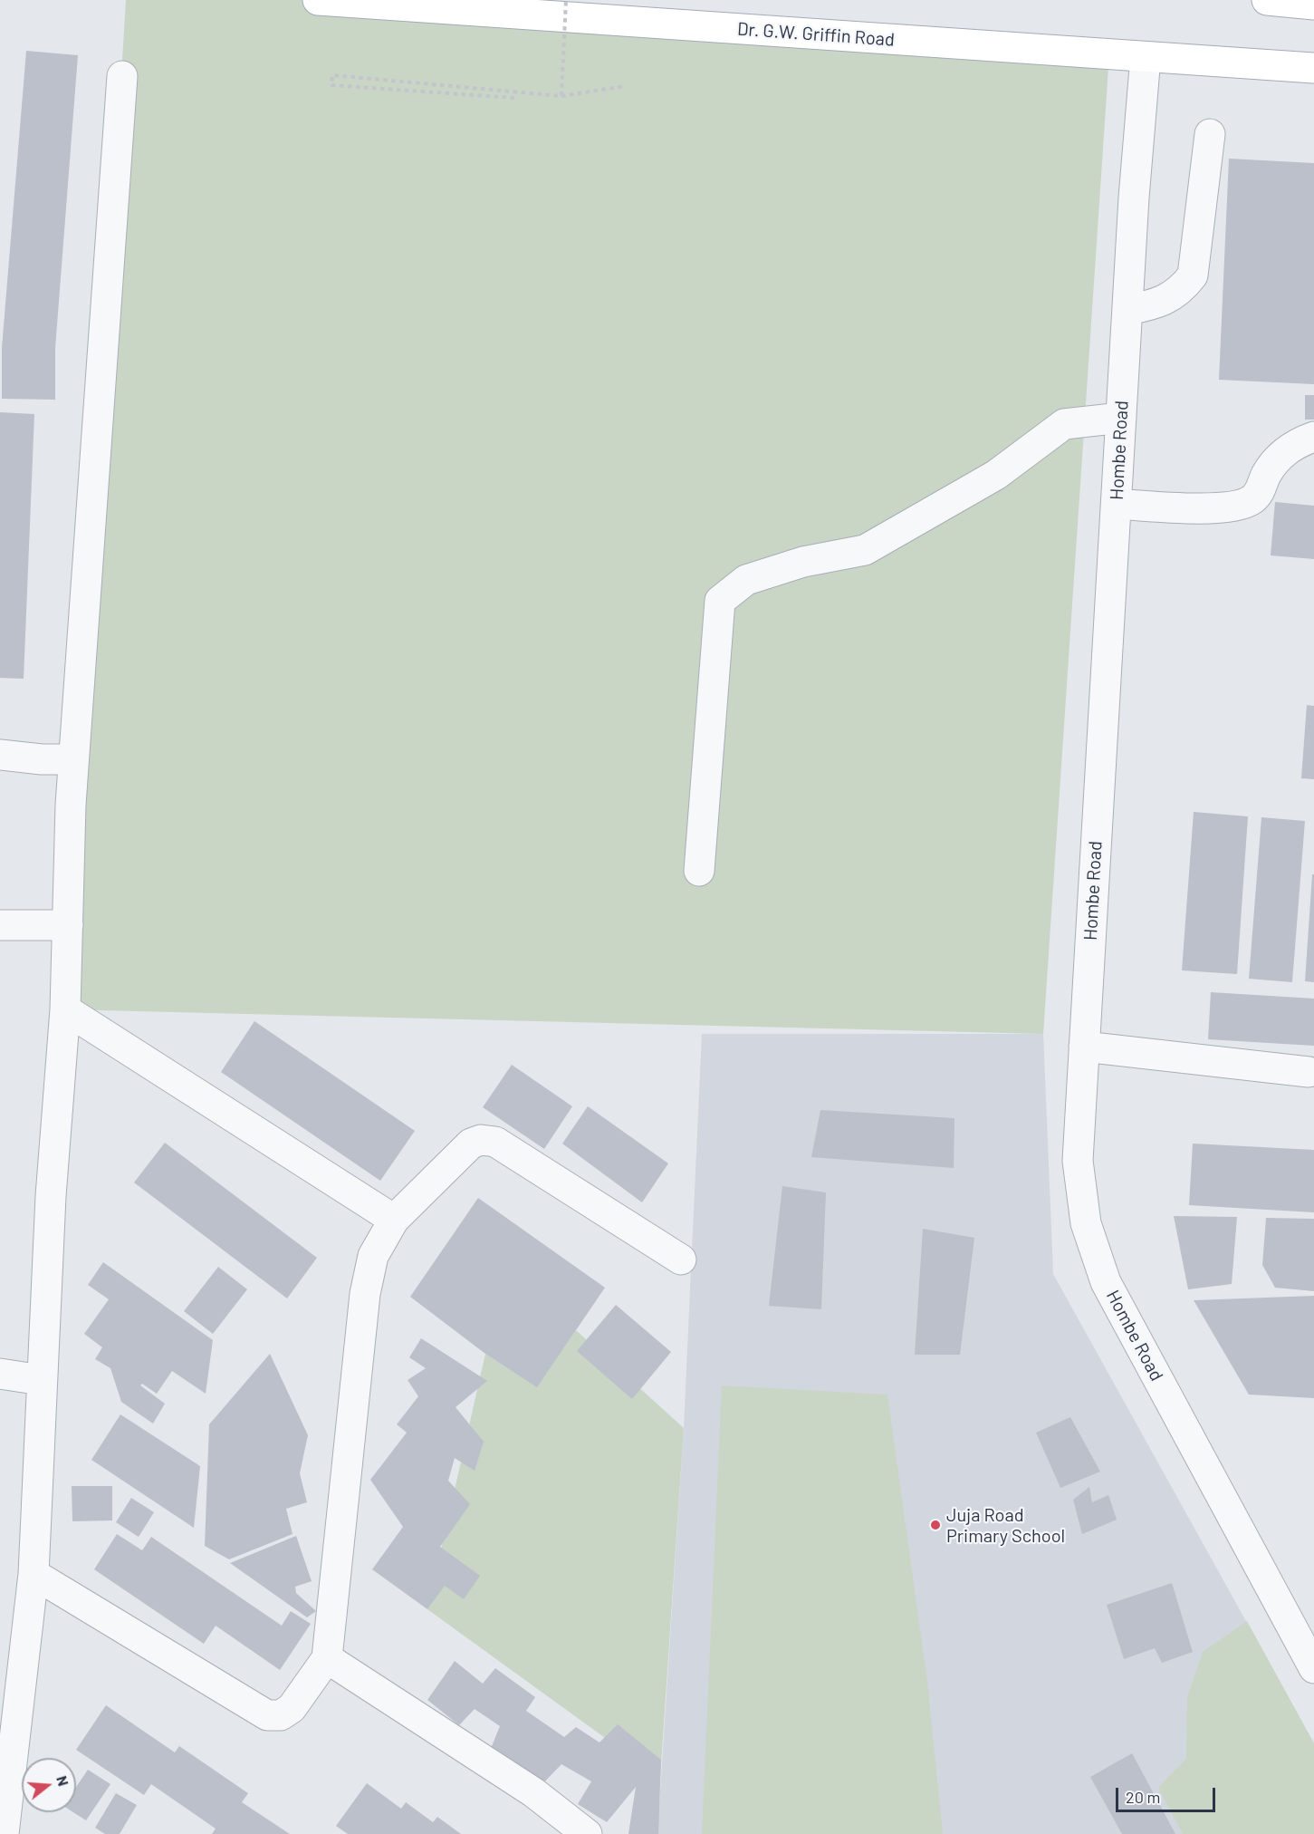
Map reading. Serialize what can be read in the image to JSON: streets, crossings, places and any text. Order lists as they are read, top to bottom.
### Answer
{
  "streets": {
    "main road": ["Dr. G.W. Griffin Road"],
    "street": ["Hombe Road"]
  },
  "crossings": [
    ["Dr. G.W. Griffin Road", "Hombe Road"]
  ],
  "places": ["Juja Road Primary School"],
  "scale_bar": "20 m",
  "north": "right"
}
